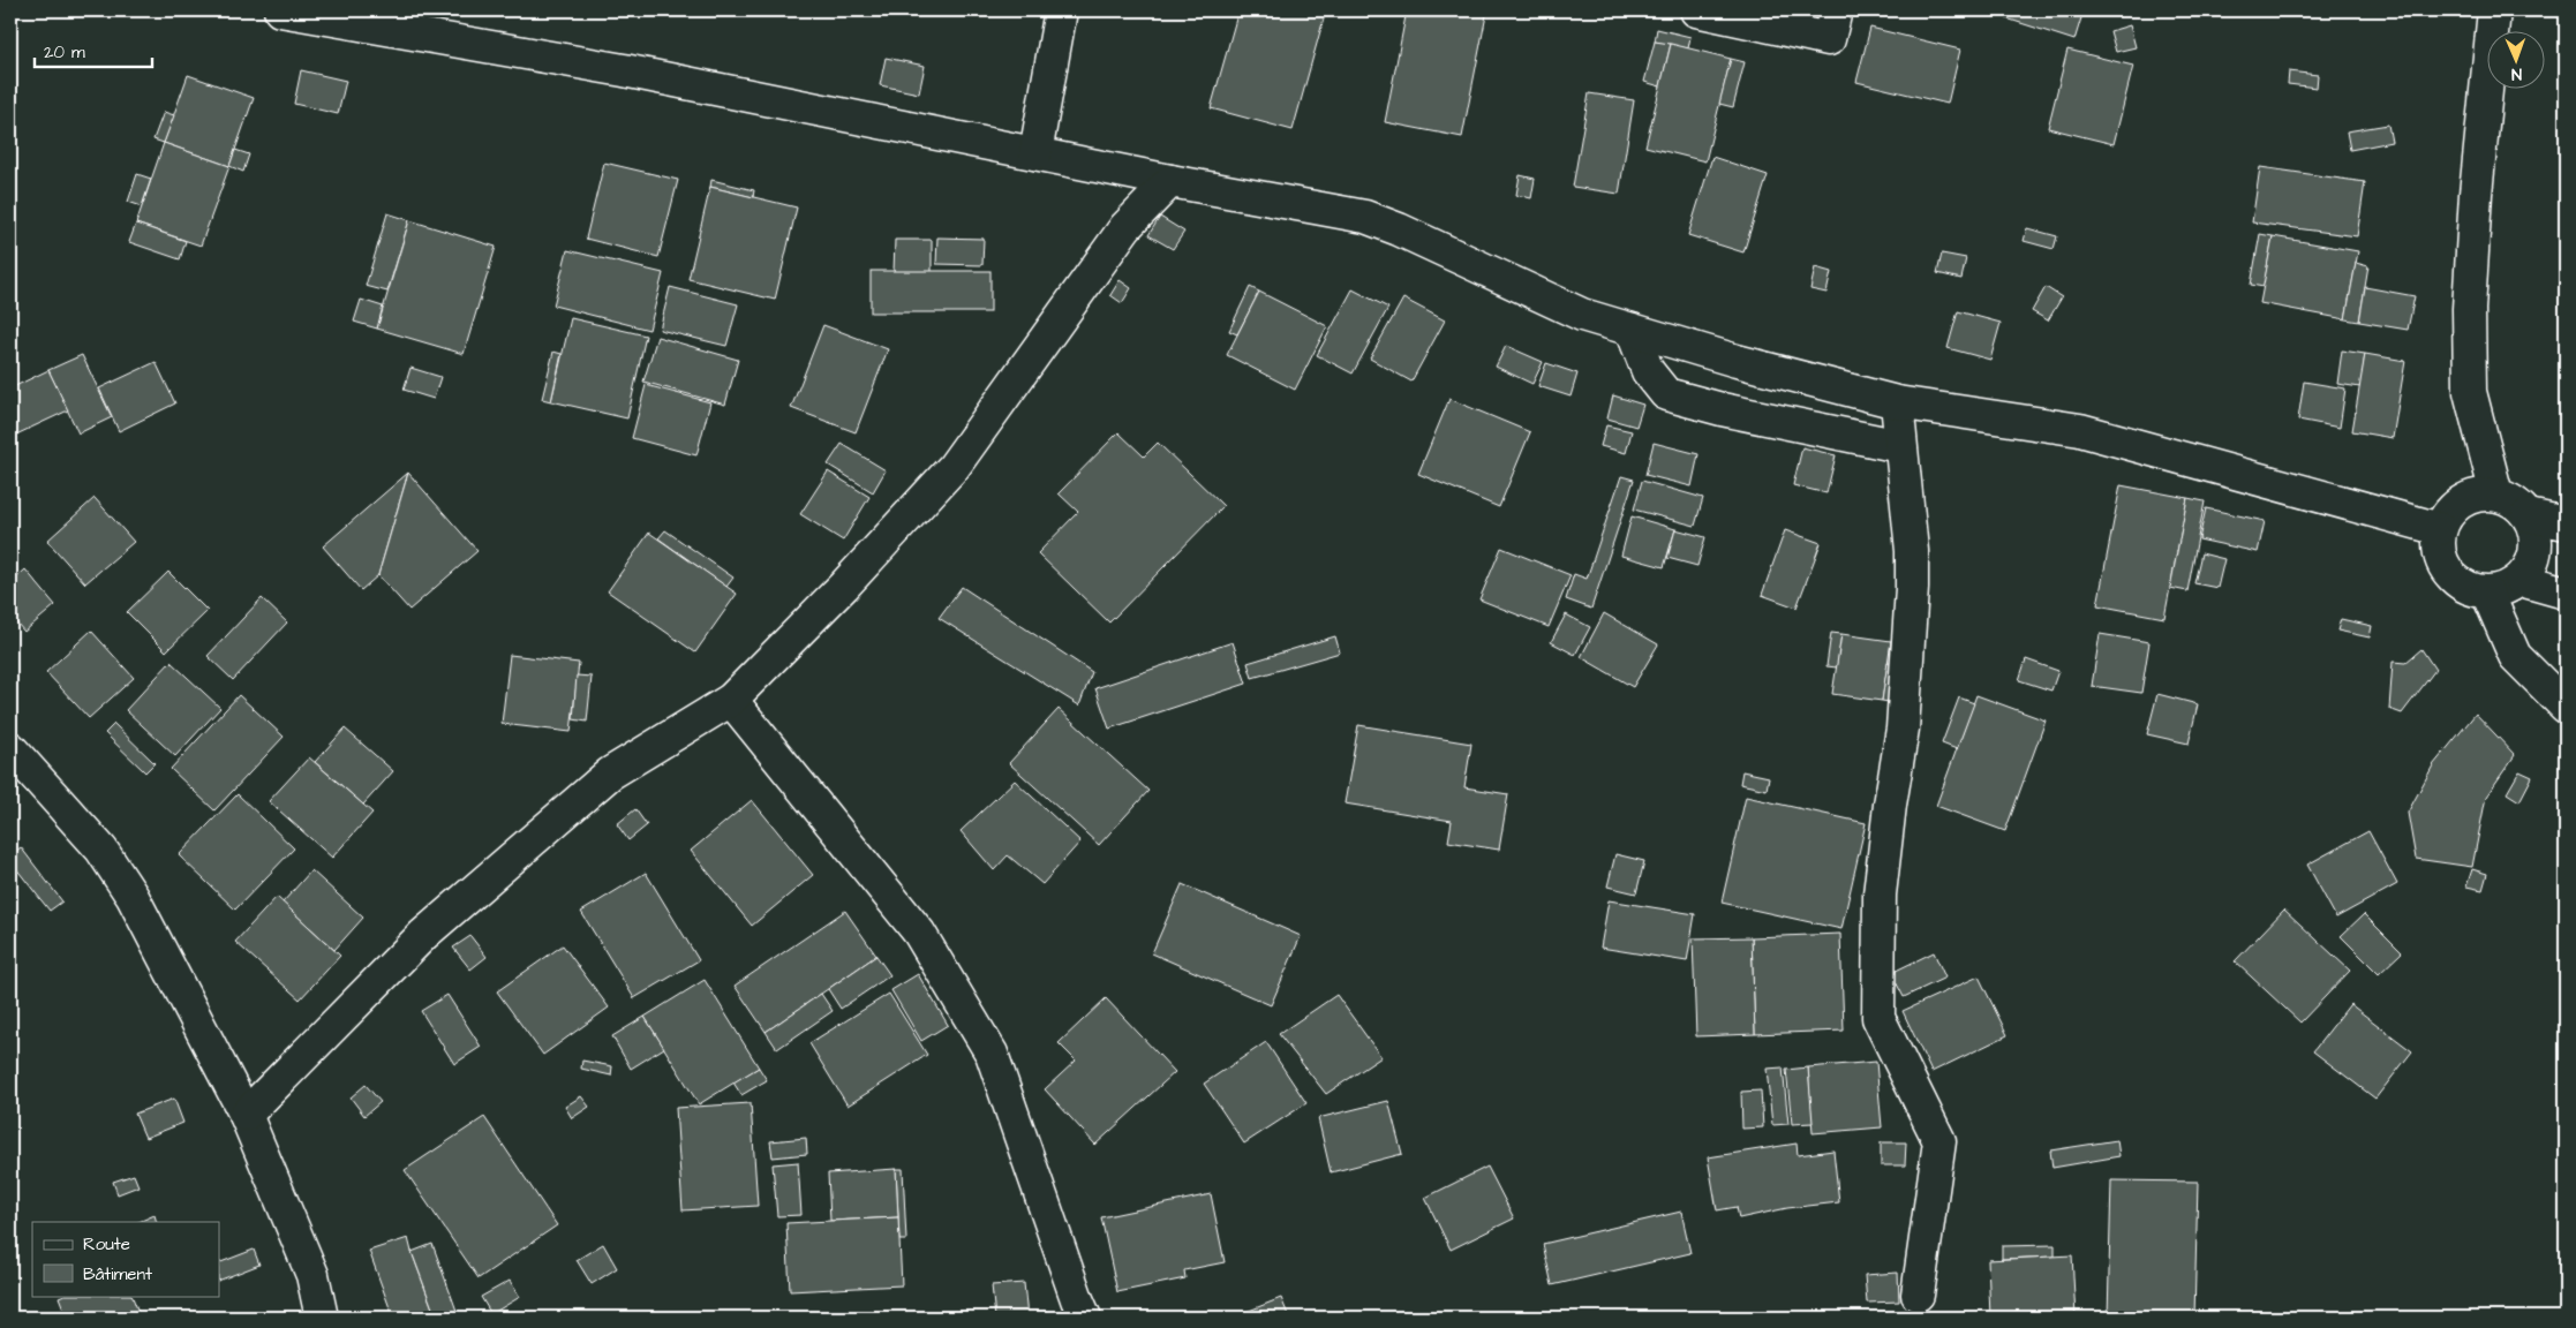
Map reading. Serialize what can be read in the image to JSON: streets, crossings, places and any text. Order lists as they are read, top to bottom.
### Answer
{
  "legend": ["Route", "Bâtiment"],
  "scale_bar": "20 m",
  "north": "bottom"
}
